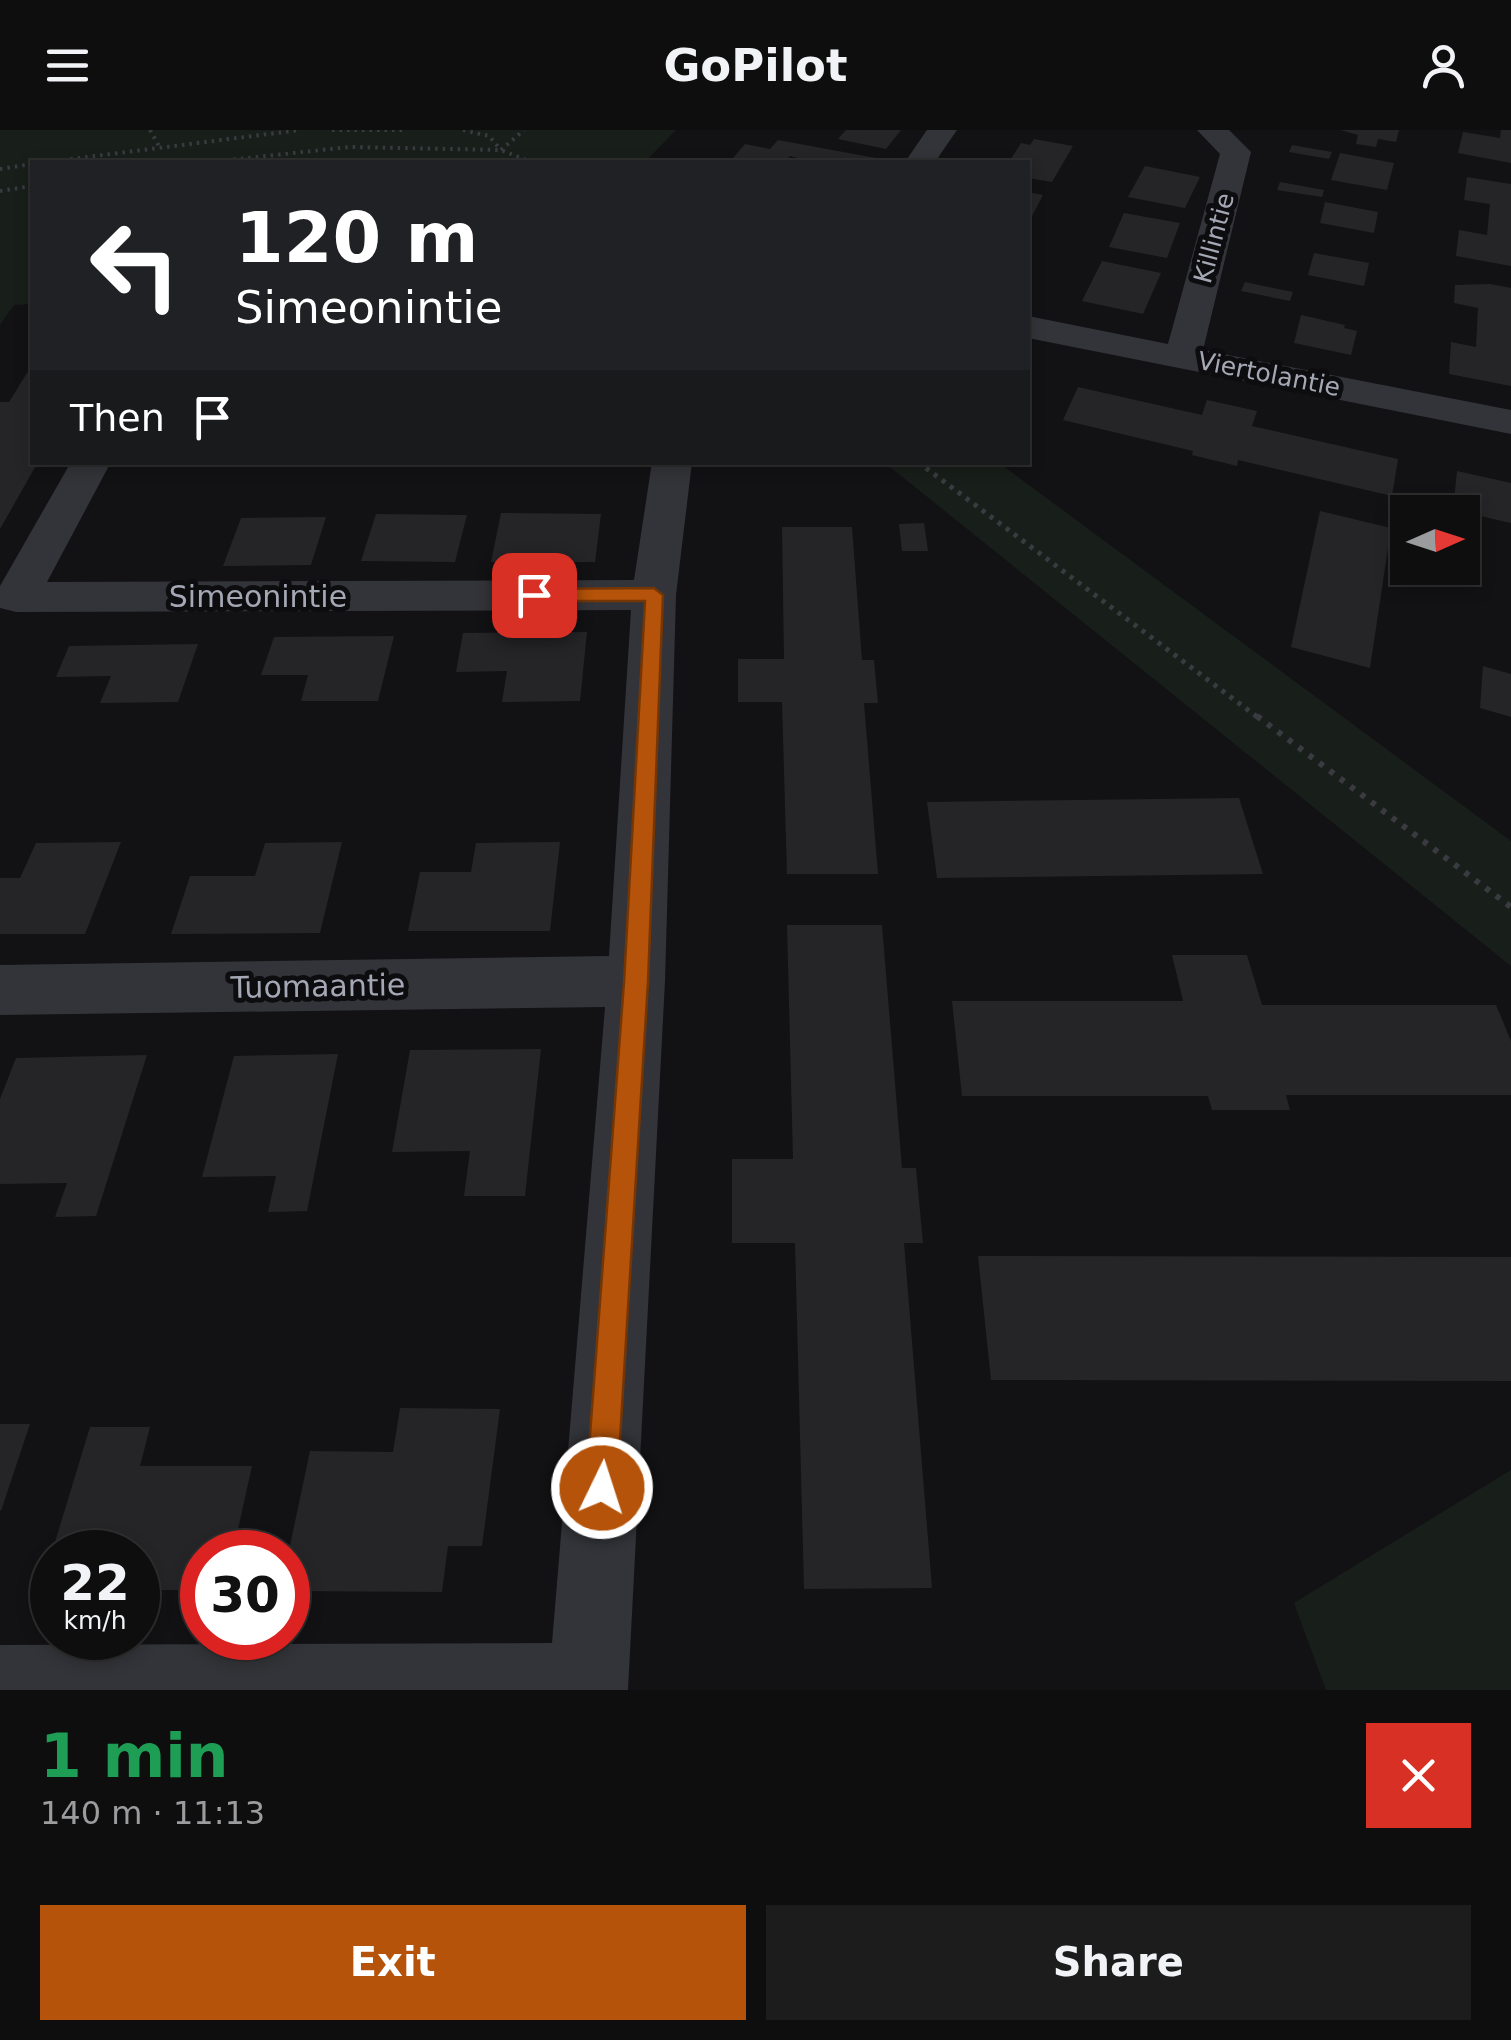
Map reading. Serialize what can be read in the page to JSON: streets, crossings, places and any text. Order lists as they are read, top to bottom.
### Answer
{
  "streets": {
    "street": [
      "Killintie",
      "Viertolantie",
      "Simeonintie",
      "Tuomaantie"
    ]
  },
  "crossings": [
    ["Killintie", "Viertolantie"]
  ],
  "north": "right",
  "page": {
    "header": "GoPilot",
    "turn": ["120 m", "Simeonintie"],
    "then": "Then",
    "speed": "22 km/h",
    "limit": "30",
    "heading": ["1 min", "140 m · 11:13"],
    "buttons": ["Exit", "Share"]
  }
}
